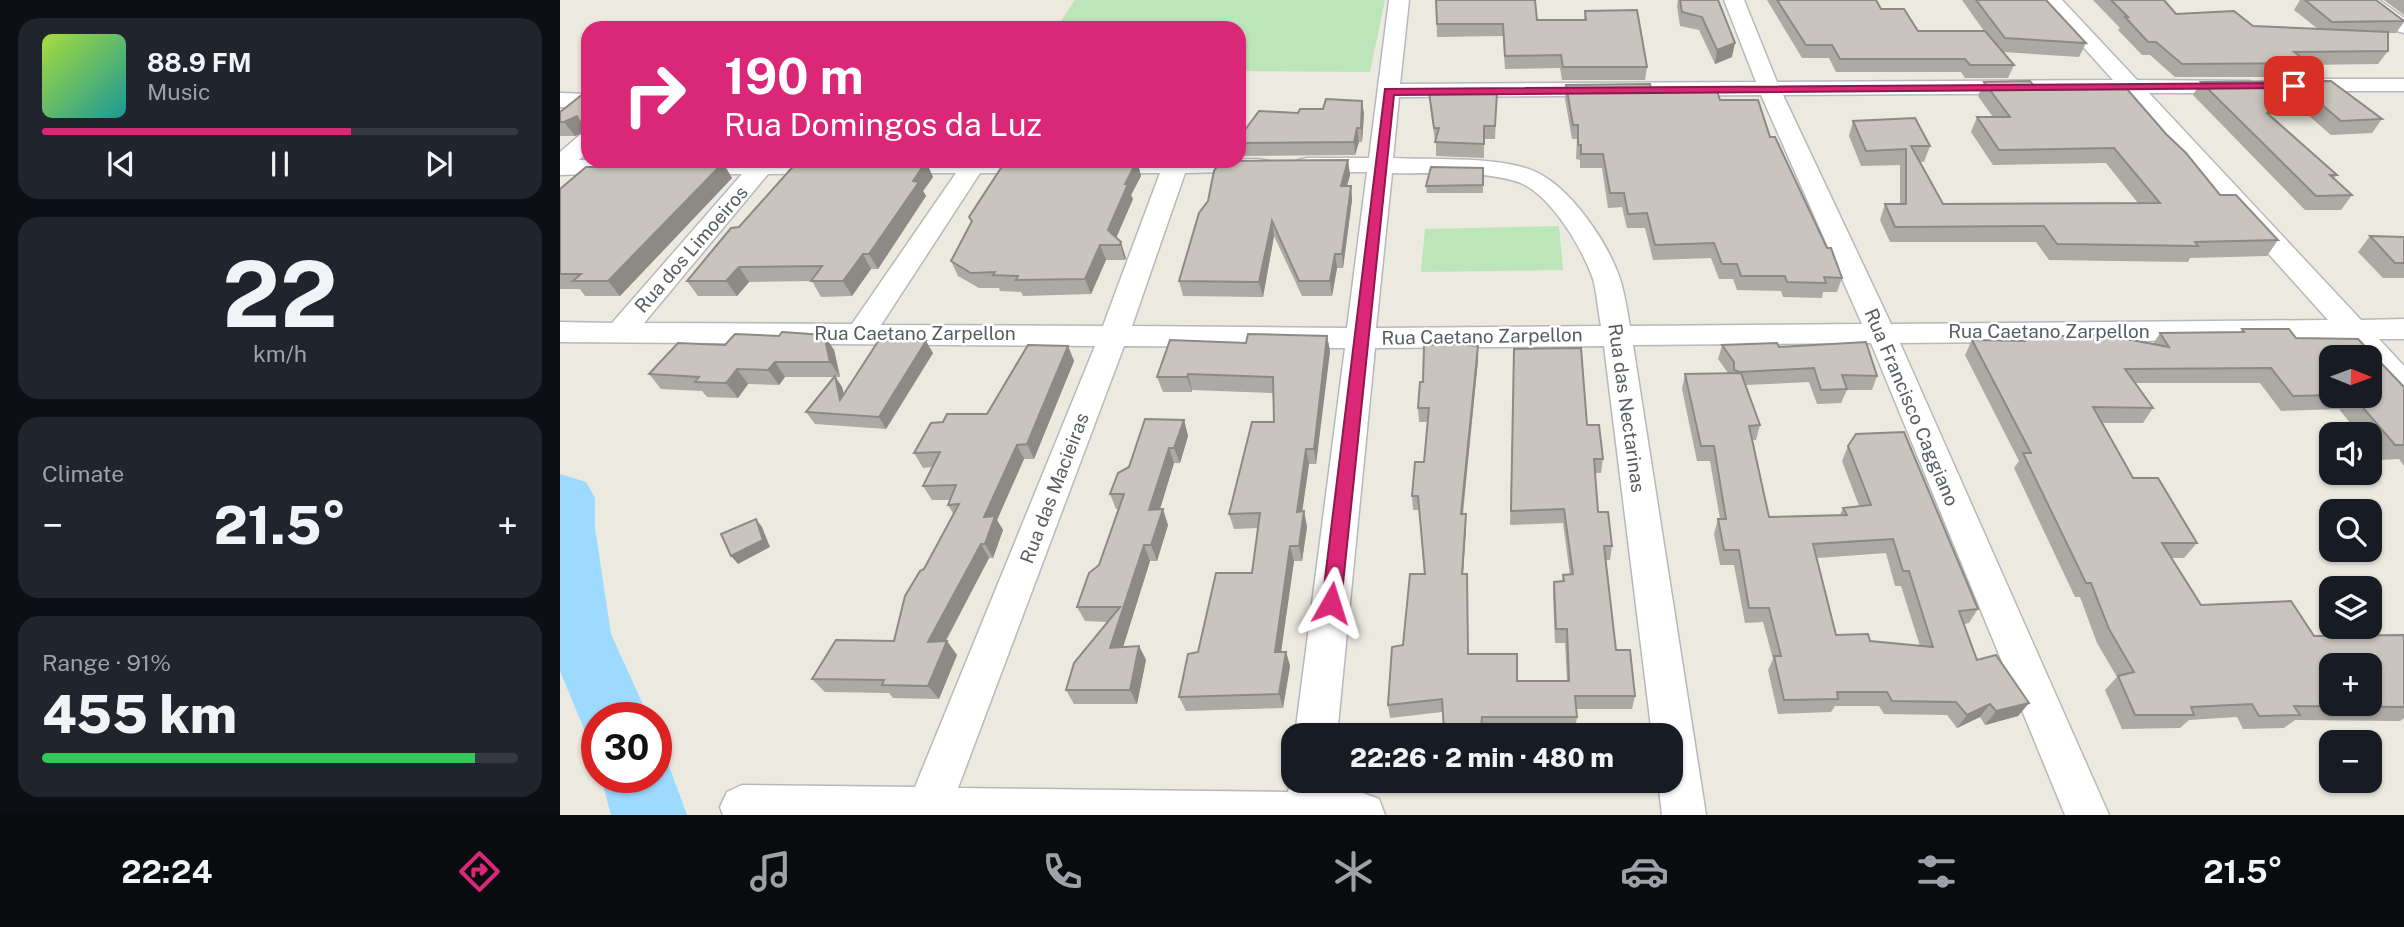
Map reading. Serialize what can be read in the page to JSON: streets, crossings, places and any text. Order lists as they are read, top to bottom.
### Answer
{
  "streets": {
    "street": [
      "Rua dos Limoeiros",
      "Rua Caetano Zarpellon",
      "Rua Francisco Caggiano",
      "Rua das Nectarinas",
      "Rua das Macieiras"
    ]
  },
  "crossings": [
    ["Rua dos Limoeiros", "Rua Caetano Zarpellon"],
    ["Rua Caetano Zarpellon", "Rua Francisco Caggiano"],
    ["Rua Caetano Zarpellon", "Rua das Nectarinas"],
    ["Rua Caetano Zarpellon", "Rua das Macieiras"]
  ],
  "north": "right",
  "page": {
    "turn": ["190 m", "Rua Domingos da Luz"],
    "song": ["88.9 FM", "Music"],
    "tile": [
      ["22", "km/h"],
      "Climate",
      ["Range · 91%", "455 km"]
    ],
    "map_buttons": ["+", "−"],
    "heat": ["−", "21.5°", "+"],
    "limit": "30",
    "trip": "22:26 · 2 min · 480 m",
    "tabs": ["22:24", "21.5°"]
  }
}
